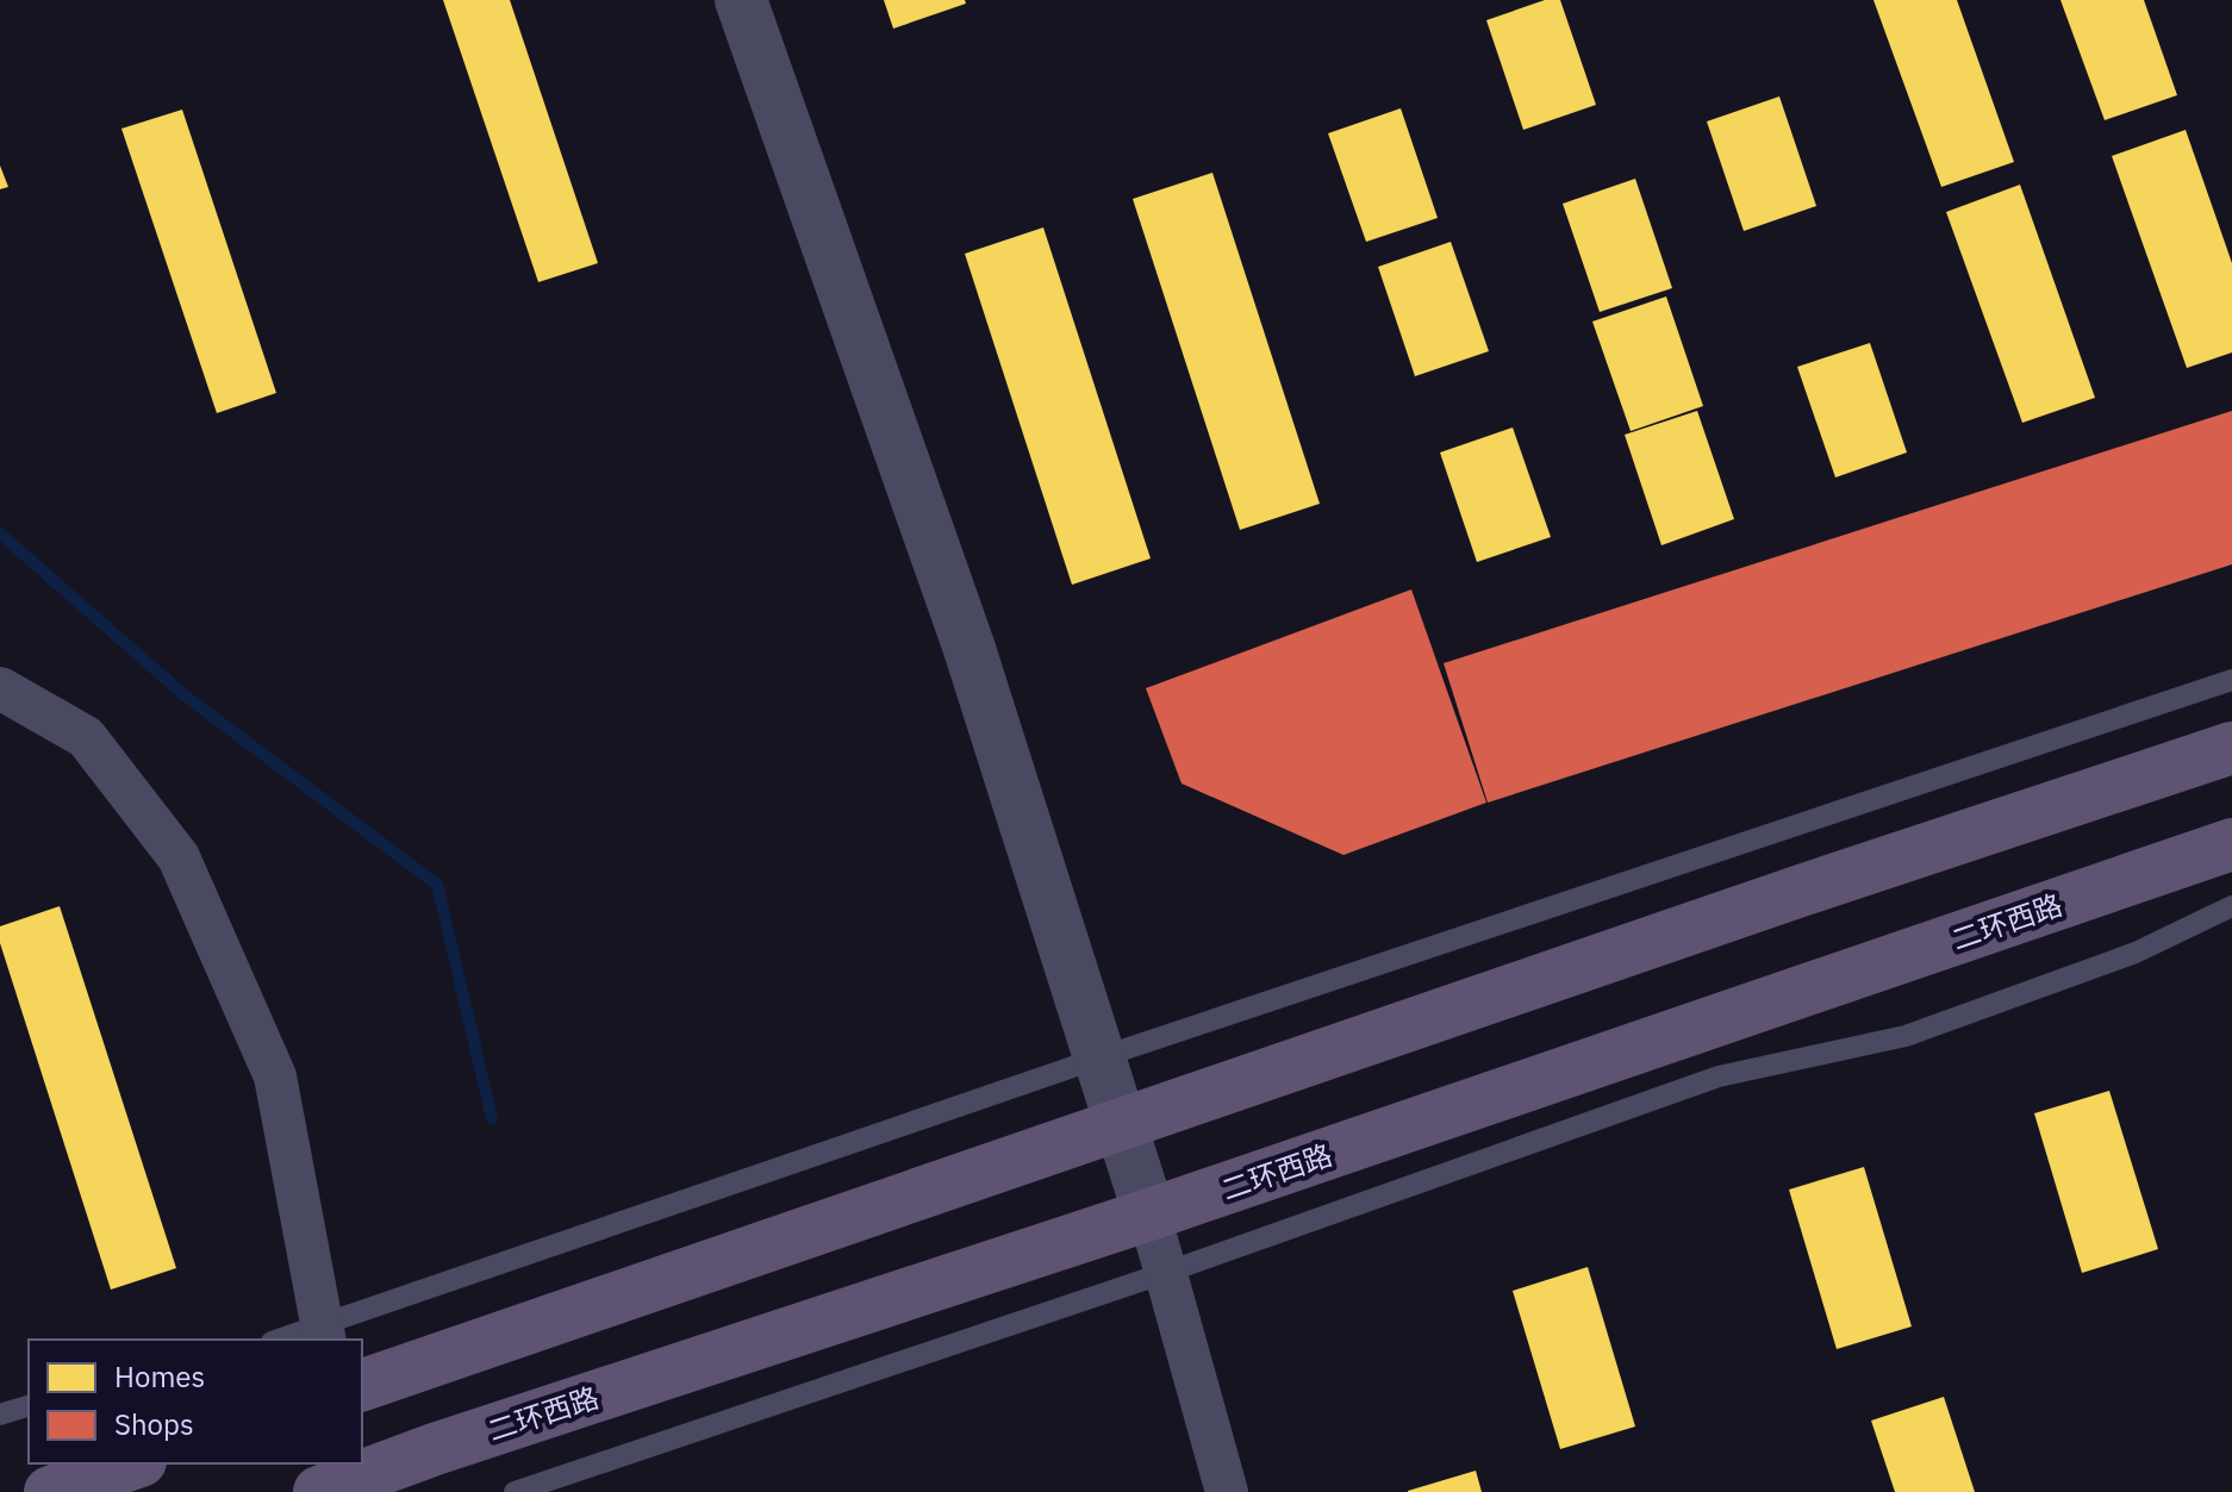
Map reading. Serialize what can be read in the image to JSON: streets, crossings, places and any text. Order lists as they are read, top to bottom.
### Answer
{
  "streets": {
    "main road": ["二环西路"]
  },
  "legend": ["Homes", "Shops"]
}
